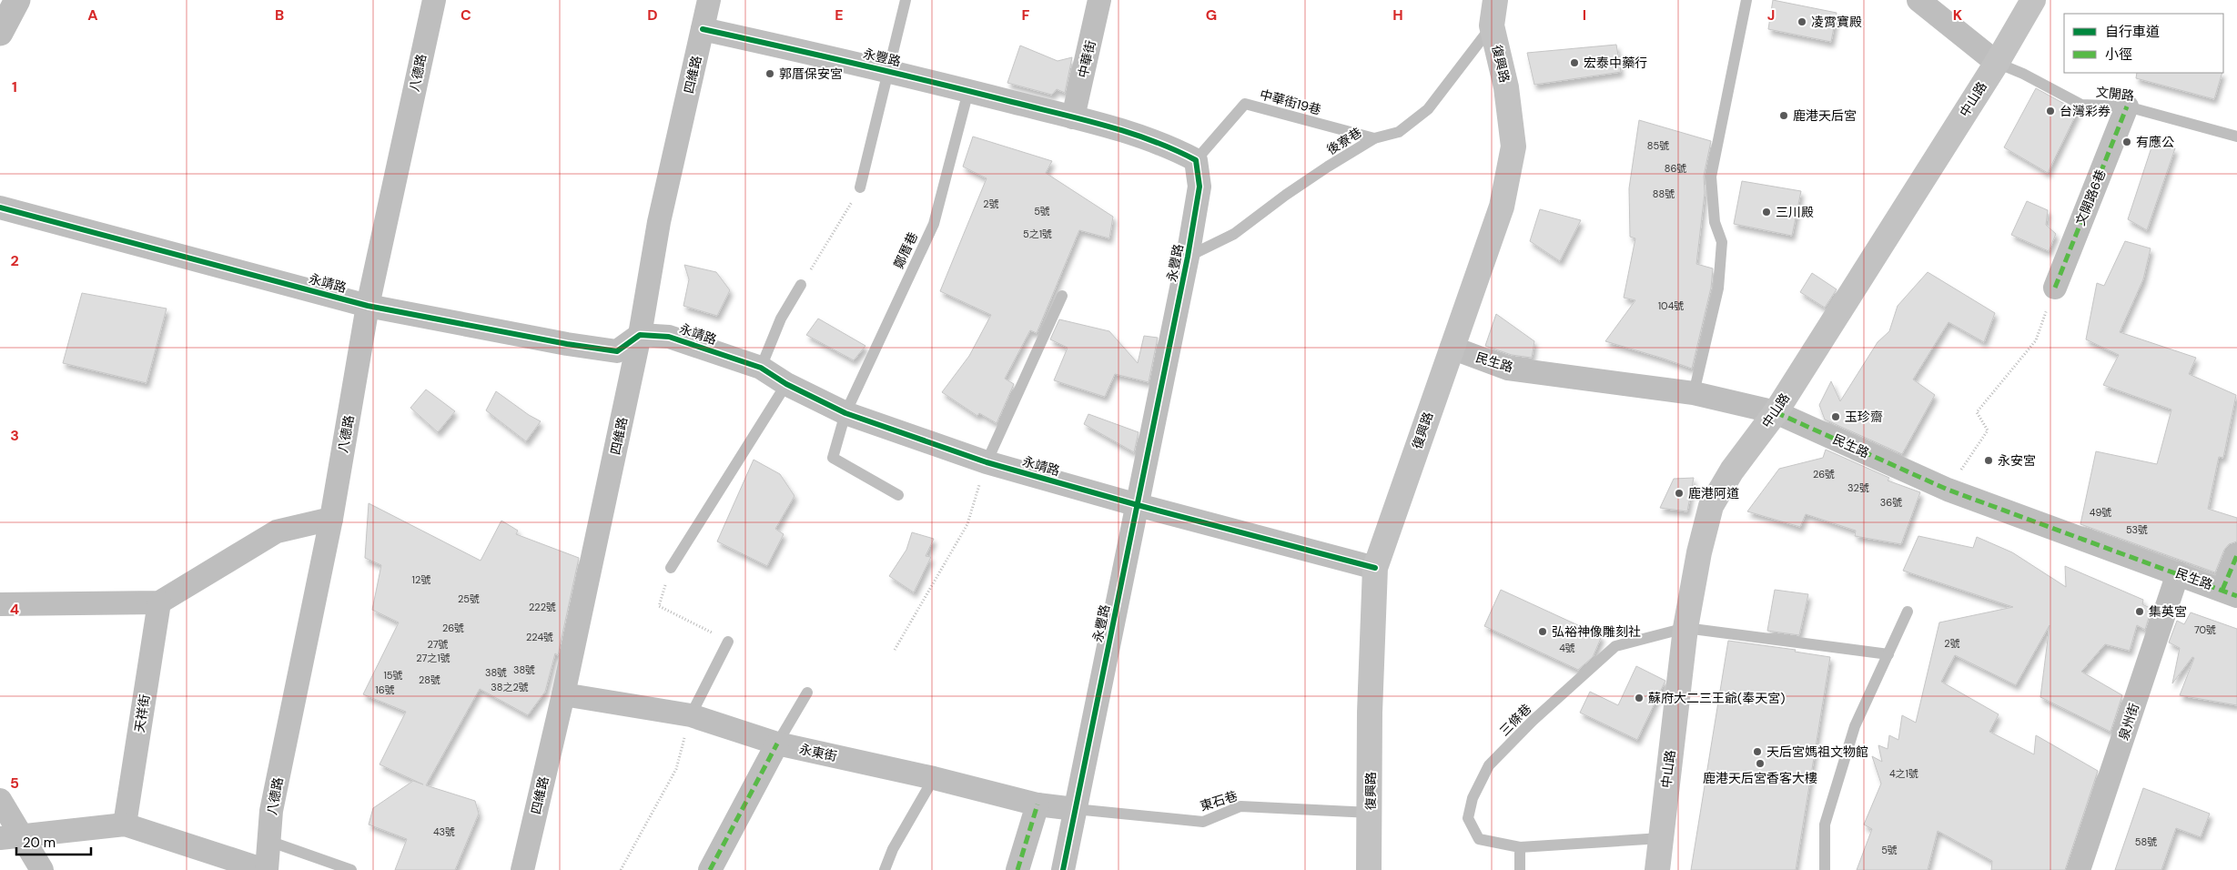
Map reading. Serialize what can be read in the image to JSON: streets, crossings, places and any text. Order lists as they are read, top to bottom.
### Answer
{
  "streets": {
    "street": [
      "永豐路",
      "中華街",
      "復興路",
      "八德路",
      "四維路",
      "中山路",
      "文開路6巷",
      "永靖路",
      "民生路",
      "天祥街",
      "泉州街",
      "永東街"
    ],
    "lane": [
      "文開路",
      "中華街19巷",
      "後寮巷",
      "鄭厝巷",
      "三條巷",
      "東石巷"
    ]
  },
  "crossings": [
    ["永豐路", "中華街"],
    ["永豐路", "四維路"],
    ["永豐路", "中華街19巷"],
    ["永豐路", "後寮巷"],
    ["永豐路", "鄭厝巷"],
    ["永豐路", "永靖路"],
    ["永豐路", "永東街"],
    ["永豐路", "東石巷"],
    ["復興路", "後寮巷"],
    ["復興路", "永靖路"],
    ["復興路", "民生路"],
    ["復興路", "東石巷"],
    ["八德路", "永靖路"],
    ["四維路", "永靖路"],
    ["四維路", "永東街"],
    ["文開路", "中山路"],
    ["文開路", "文開路6巷"],
    ["中山路", "民生路"],
    ["中山路", "三條巷"],
    ["中華街19巷", "後寮巷"],
    ["鄭厝巷", "永靖路"],
    ["民生路", "泉州街"],
    ["永東街", "東石巷"]
  ],
  "places": [
    "凌霄寶殿",
    "宏泰中藥行",
    "郭厝保安宮",
    "台灣彩券",
    "鹿港天后宮",
    "有應公",
    "三川殿",
    "玉珍齋",
    "永安宮",
    "鹿港阿道",
    "集英宮",
    "弘裕神像雕刻社",
    "蘇府大二三王爺(奉天宮)",
    "天后宮媽祖文物館",
    "鹿港天后宮香客大樓"
  ],
  "house_numbers": [
    "85號",
    "86號",
    "88號",
    "2號",
    "5號",
    "5之1號",
    "104號",
    "26號",
    "32號",
    "36號",
    "49號",
    "53號",
    "12號",
    "25號",
    "222號",
    "26號",
    "70號",
    "224號",
    "2號",
    "27號",
    "4號",
    "27之1號",
    "38號",
    "38號",
    "15號",
    "28號",
    "38之2號",
    "16號",
    "4之1號",
    "43號",
    "58號",
    "5號"
  ],
  "legend": ["自行車道", "小徑"],
  "scale_bar": "20 m",
  "grid": {
    "columns": [
      "A",
      "B",
      "C",
      "D",
      "E",
      "F",
      "G",
      "H",
      "I",
      "J",
      "K"
    ],
    "rows": [
      "1",
      "2",
      "3",
      "4",
      "5"
    ]
  }
}
